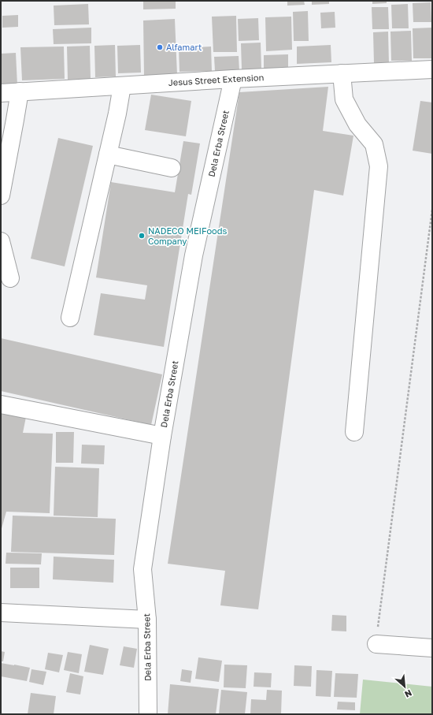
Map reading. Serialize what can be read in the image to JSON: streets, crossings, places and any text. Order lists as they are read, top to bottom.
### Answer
{
  "streets": {
    "street": ["Jesus Street Extension", "Dela Erba Street"]
  },
  "crossings": [
    ["Jesus Street Extension", "Dela Erba Street"]
  ],
  "places": ["Alfamart", "NADECO MEIFoods Company"],
  "north": "bottom right"
}
